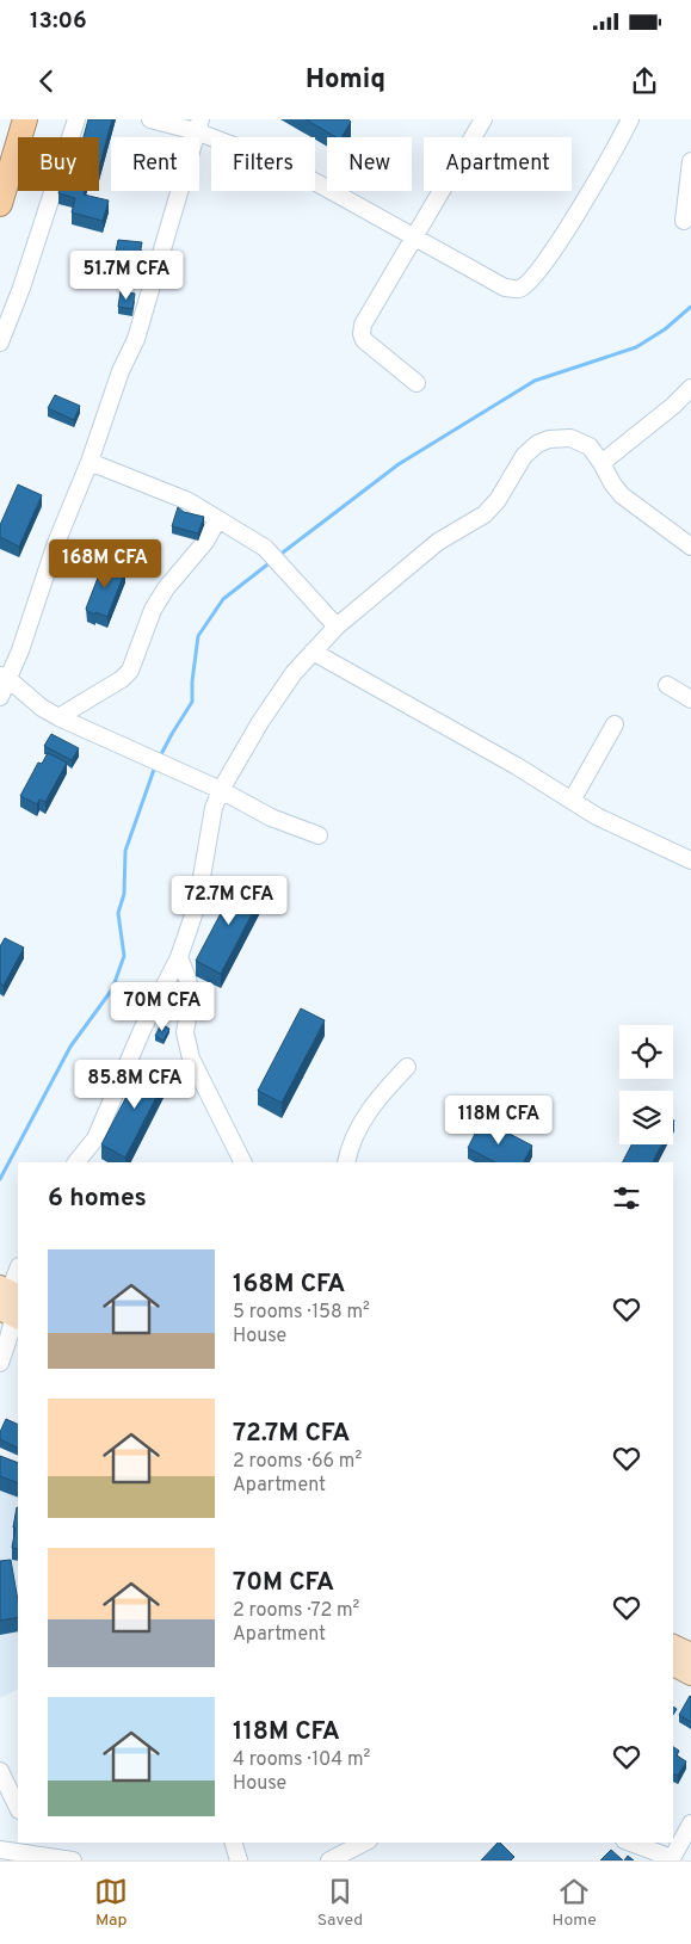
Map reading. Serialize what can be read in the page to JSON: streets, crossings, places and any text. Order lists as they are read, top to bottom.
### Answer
{
  "page": {
    "status": "13:06",
    "header": "Homiq",
    "chip": [
      "Buy",
      "Rent",
      "Filters",
      "New",
      "Apartment"
    ],
    "price": [
      "51.7M CFA",
      "168M CFA",
      "72.7M CFA",
      "70M CFA",
      "85.8M CFA",
      "118M CFA"
    ],
    "heading": "6 homes",
    "list": [
      {
        "name": "168M CFA",
        "note": "5 rooms · 158 m² · House"
      },
      {
        "name": "72.7M CFA",
        "note": "2 rooms · 66 m² · Apartment"
      },
      {
        "name": "70M CFA",
        "note": "2 rooms · 72 m² · Apartment"
      },
      {
        "name": "118M CFA",
        "note": "4 rooms · 104 m² · House"
      }
    ],
    "tabs": ["Map", "Saved", "Home"]
  }
}
